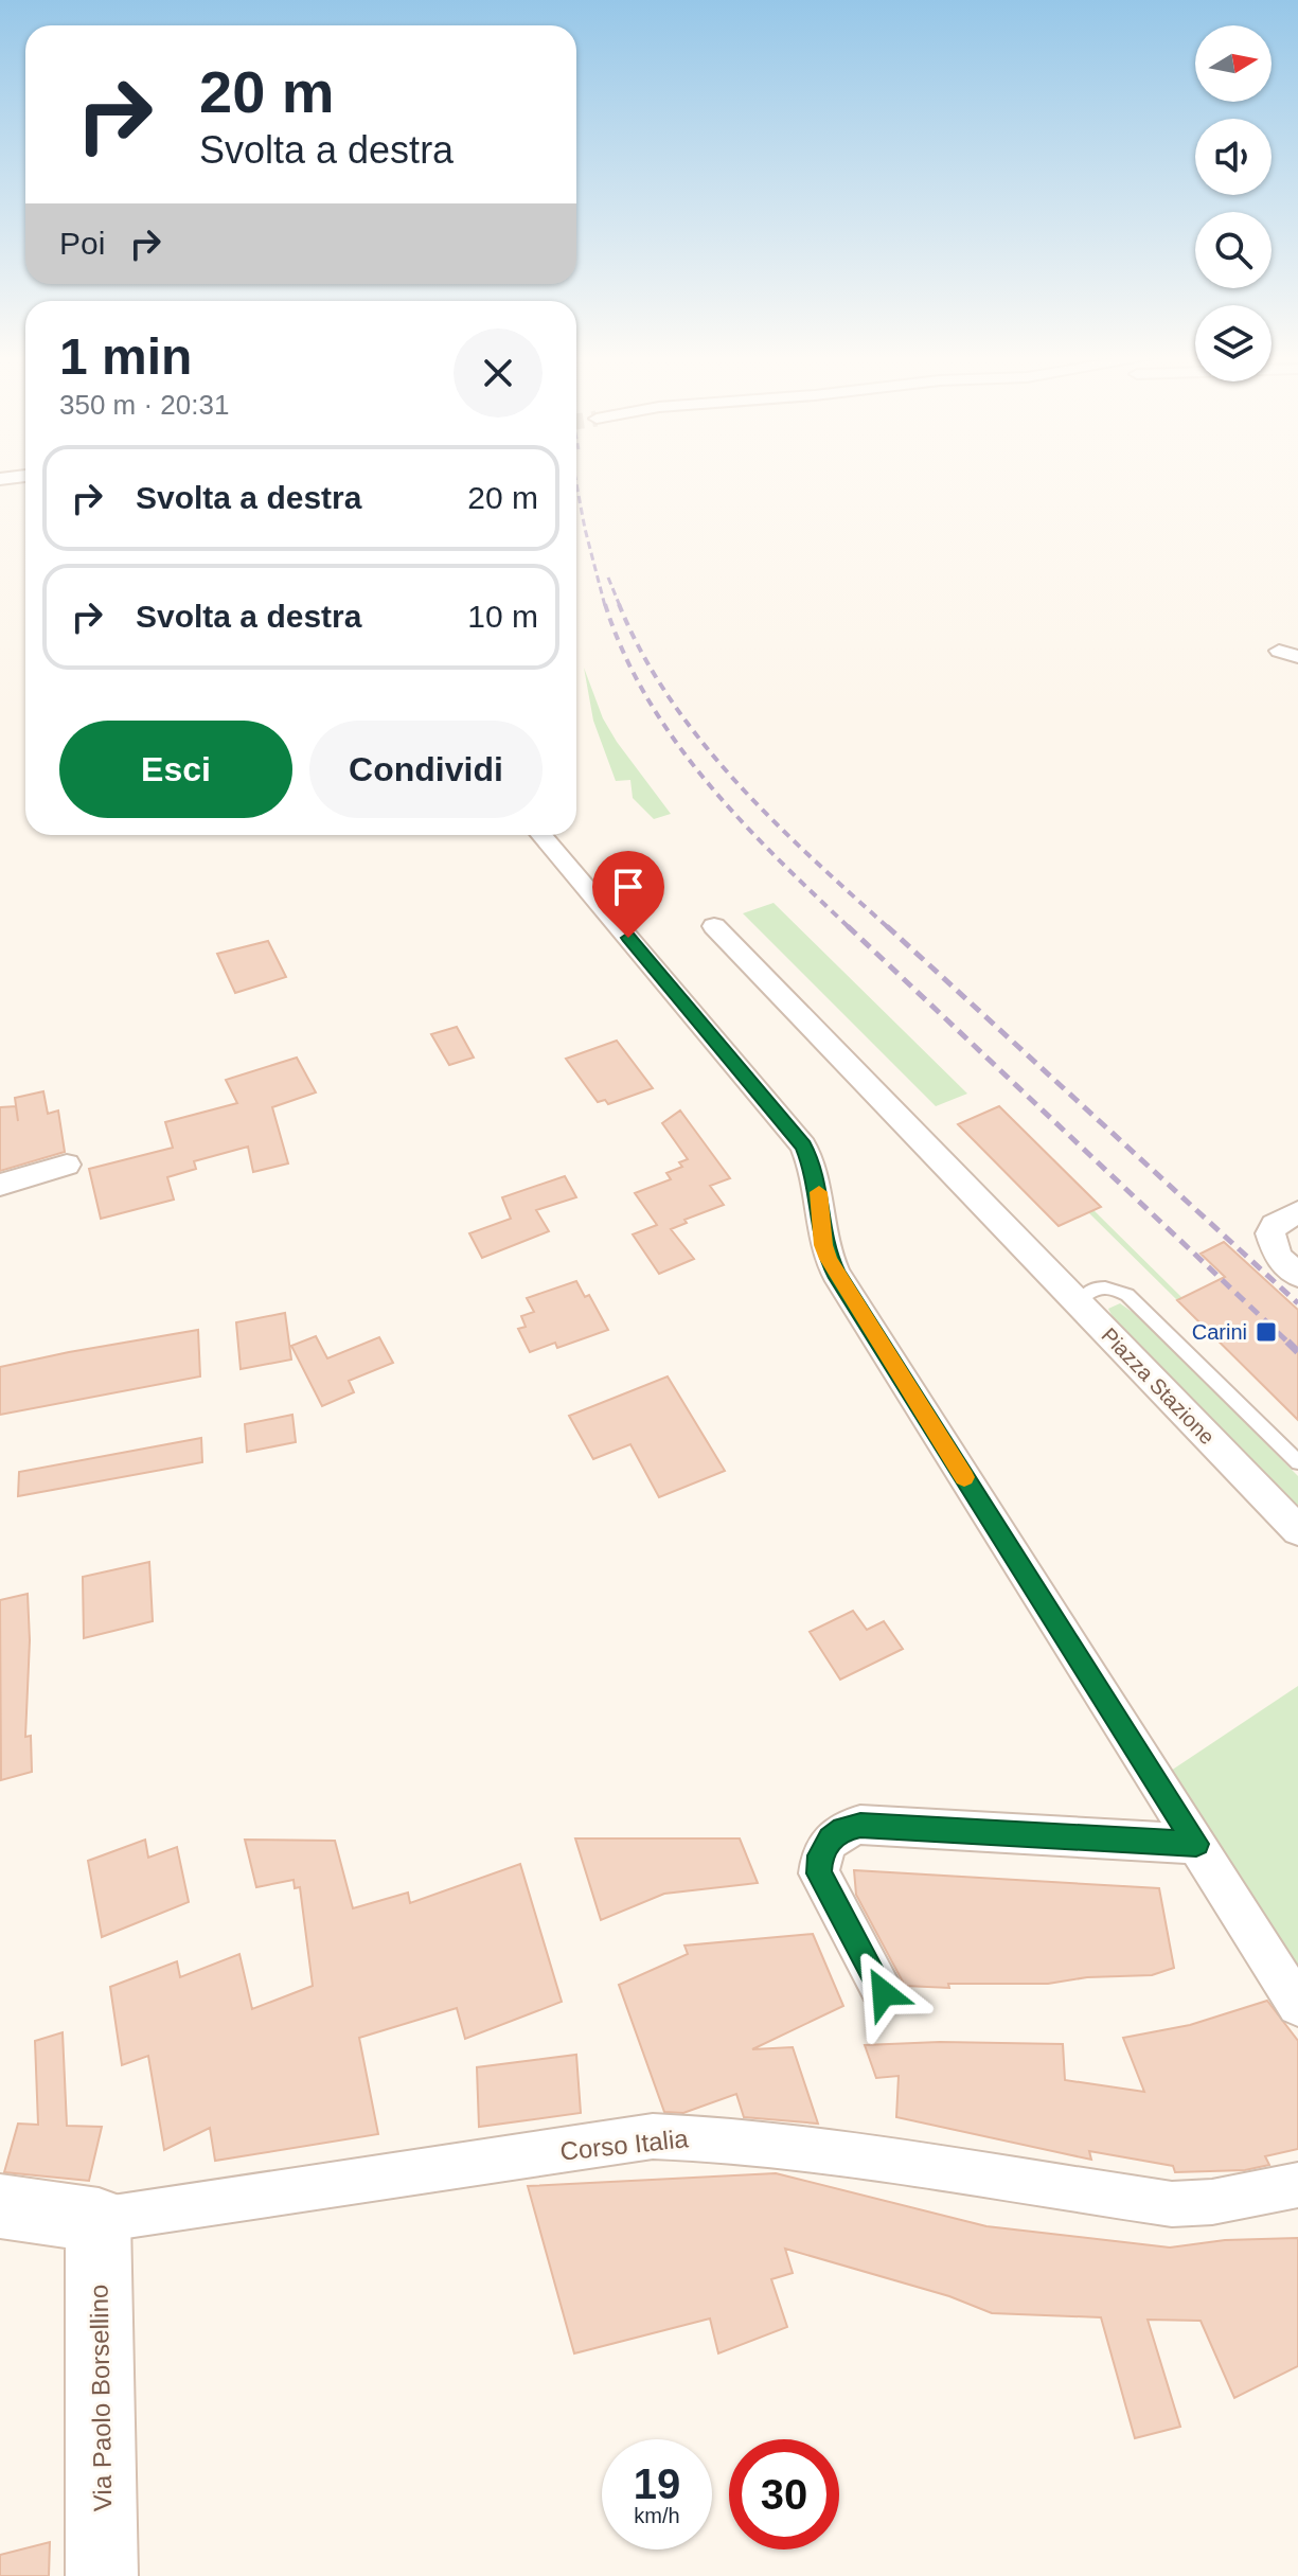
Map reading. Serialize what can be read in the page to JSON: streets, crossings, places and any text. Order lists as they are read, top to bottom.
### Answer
{
  "streets": {
    "street": ["Piazza Stazione", "Corso Italia", "Via Paolo Borsellino"]
  },
  "crossings": [
    ["Corso Italia", "Via Paolo Borsellino"]
  ],
  "places": {
    "transit": ["Carini"]
  },
  "north": "right",
  "page": {
    "turn": ["20 m", "Svolta a destra"],
    "then": "Poi",
    "heading": ["1 min", "350 m · 20:31"],
    "list": [
      {
        "name": "Svolta a destra",
        "value": "20 m"
      },
      {
        "name": "Svolta a destra",
        "value": "10 m"
      }
    ],
    "buttons": ["Esci", "Condividi"],
    "speed": "19 km/h",
    "limit": "30"
  }
}
